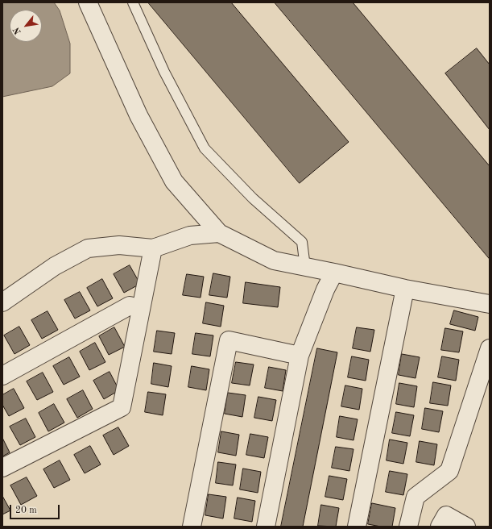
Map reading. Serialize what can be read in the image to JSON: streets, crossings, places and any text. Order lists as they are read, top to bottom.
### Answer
{
  "scale_bar": "20 m",
  "north": "bottom left"
}
